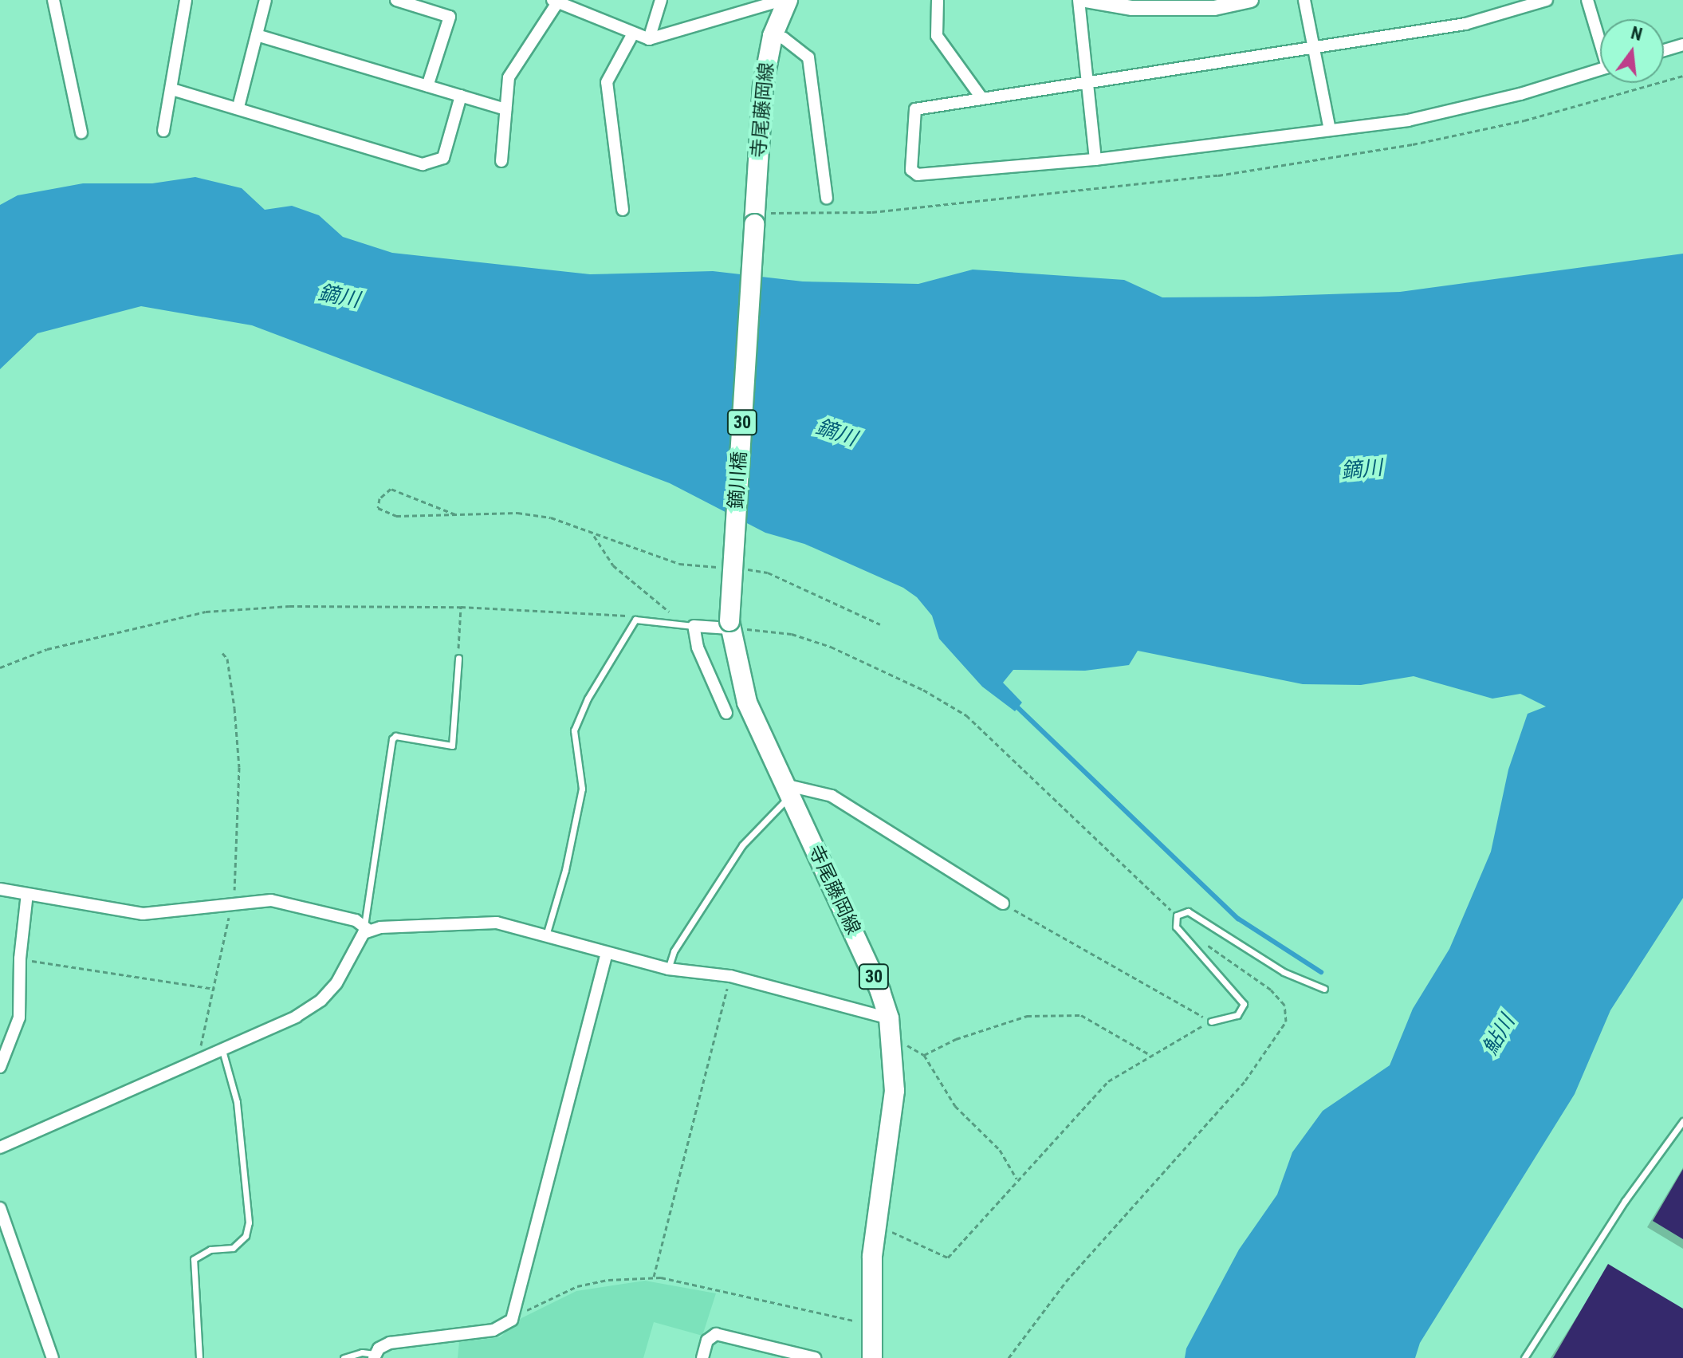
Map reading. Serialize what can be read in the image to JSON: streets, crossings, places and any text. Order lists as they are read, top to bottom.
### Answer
{
  "streets": {
    "main road": ["寺尾藤岡線", "30", "鏑川橋"]
  },
  "crossings": [
    ["寺尾藤岡線", "鏑川橋"]
  ],
  "water": ["鏑川", "鮎川"],
  "north": "top"
}
